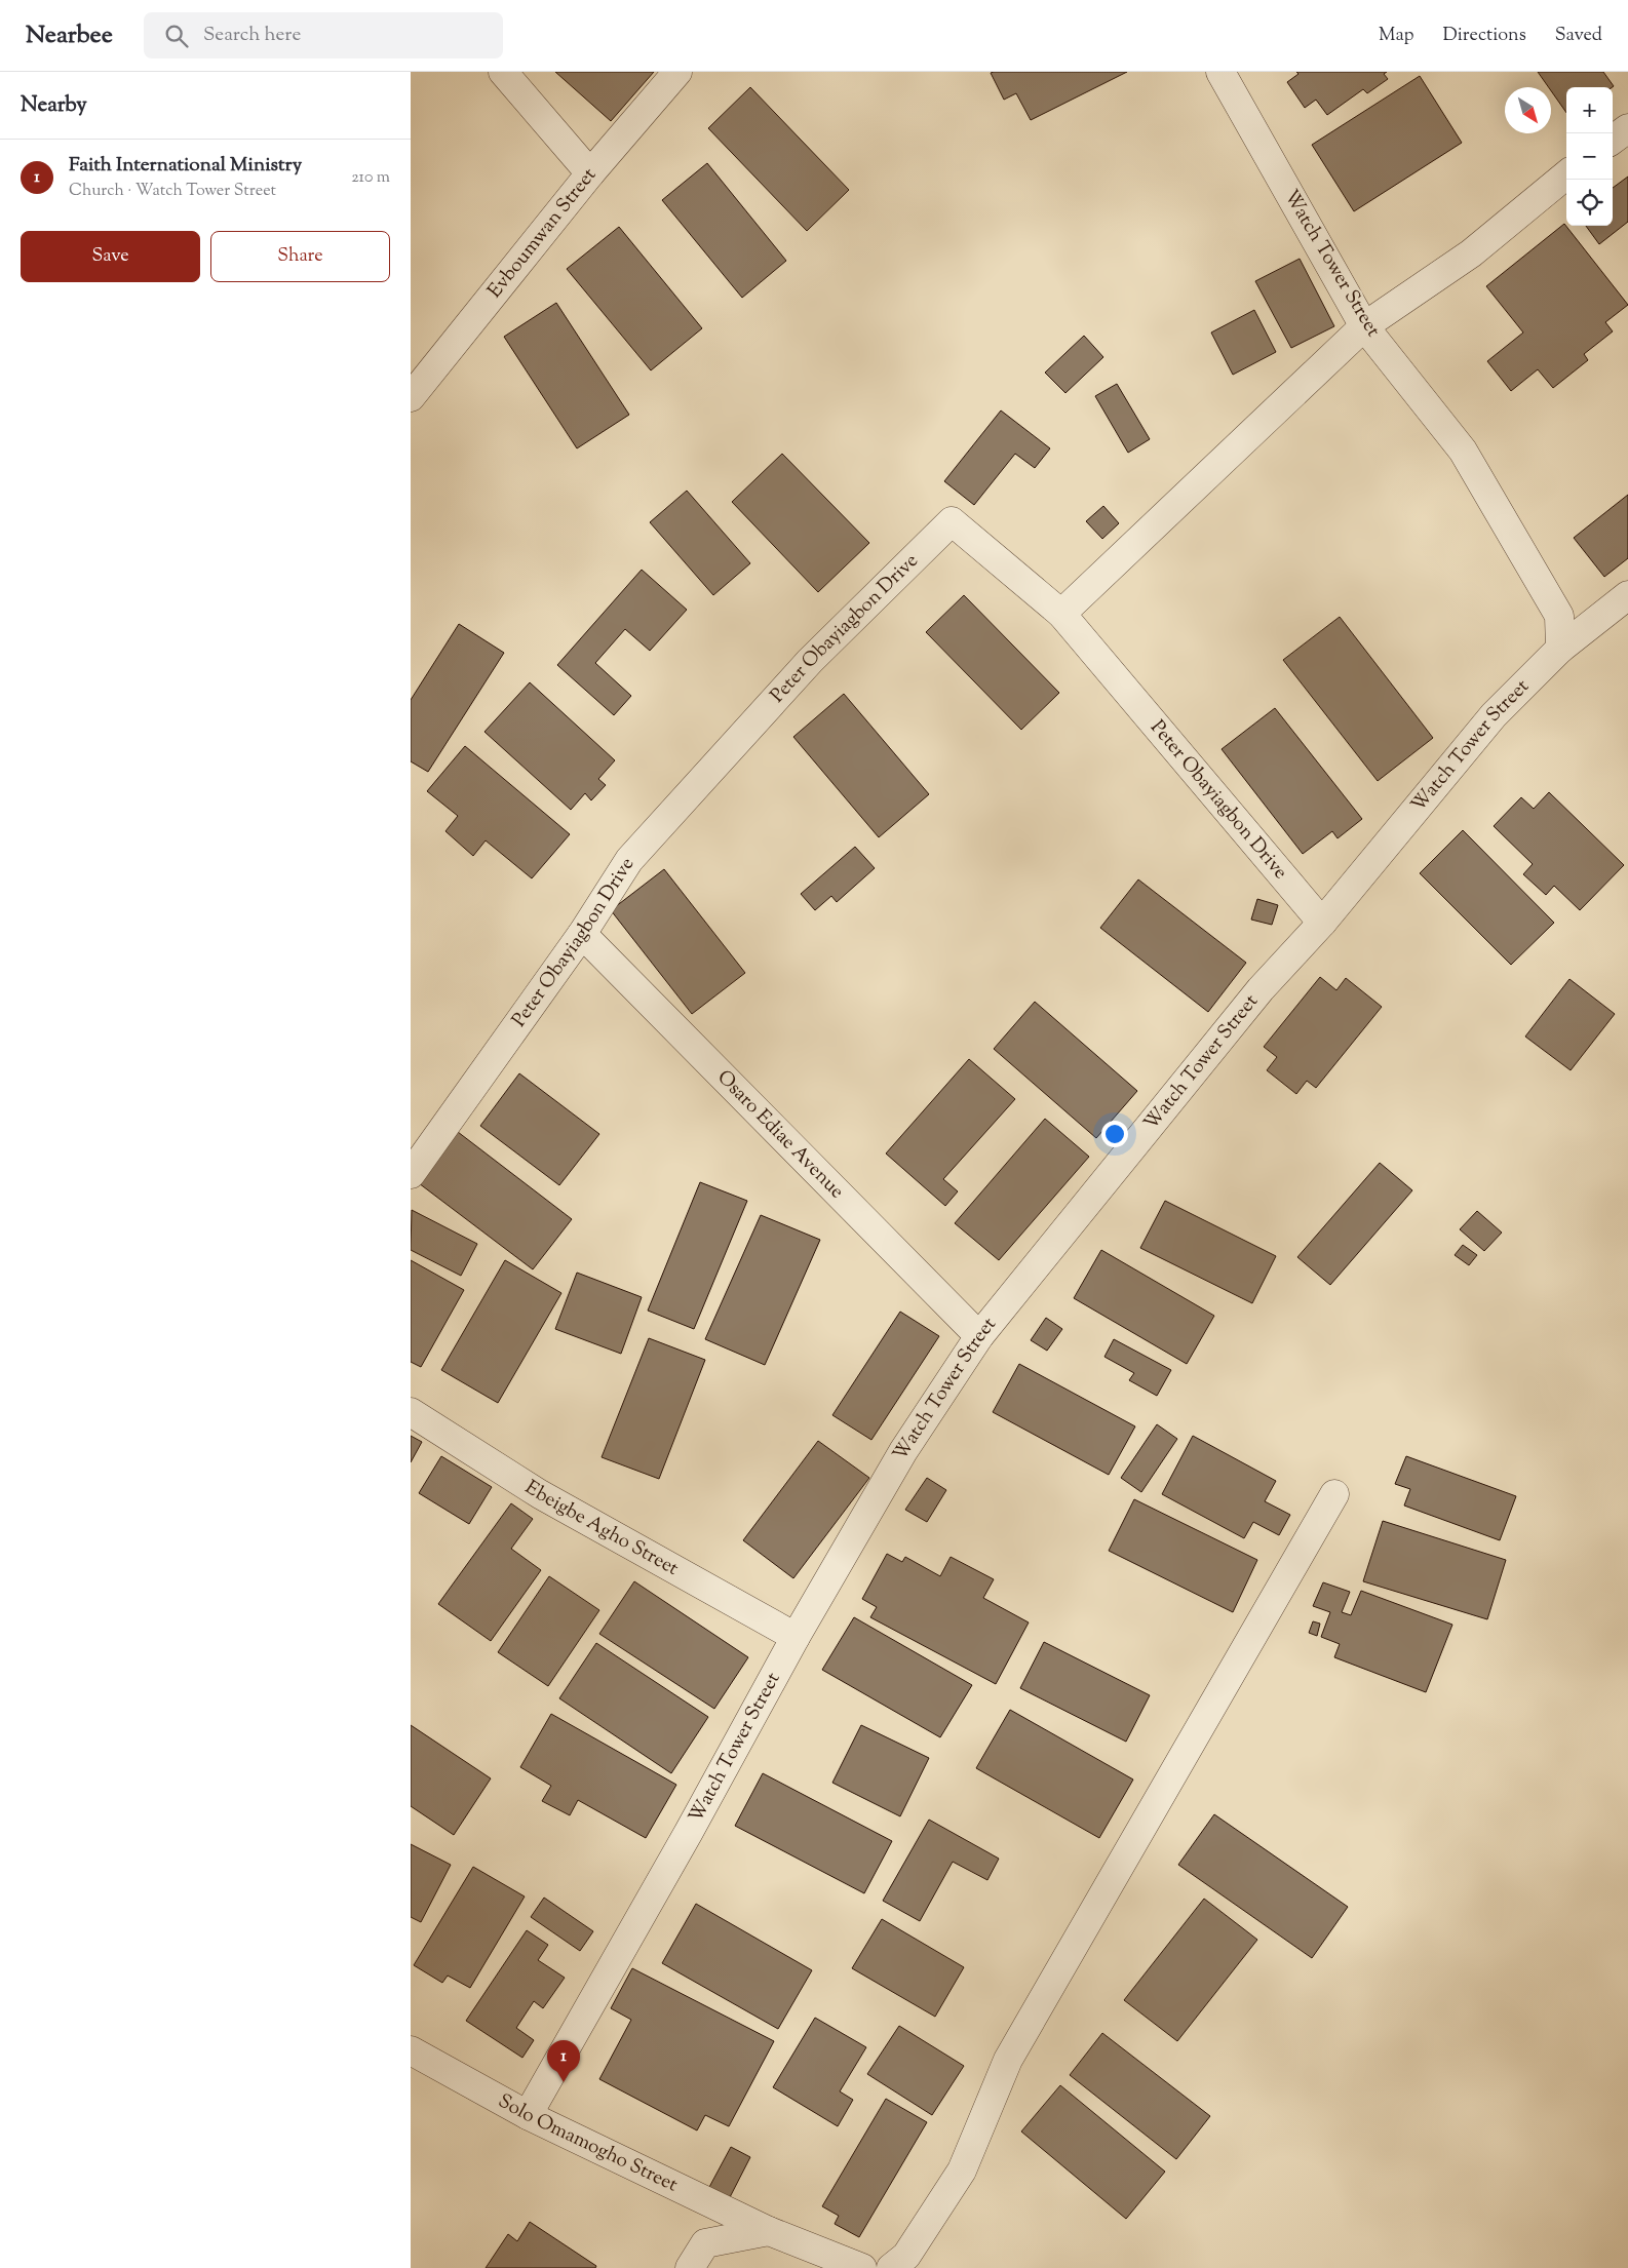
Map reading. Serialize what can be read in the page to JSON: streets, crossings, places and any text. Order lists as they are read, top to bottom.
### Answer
{
  "streets": {
    "street": [
      "Evboumwan Street",
      "Watch Tower Street",
      "Peter Obayiagbon Drive",
      "Osaro Ediae Avenue",
      "Ebeigbe Agho Street",
      "Solo Omamogho Street"
    ]
  },
  "crossings": [
    ["Watch Tower Street", "Peter Obayiagbon Drive"],
    ["Watch Tower Street", "Osaro Ediae Avenue"],
    ["Watch Tower Street", "Ebeigbe Agho Street"],
    ["Watch Tower Street", "Solo Omamogho Street"],
    ["Peter Obayiagbon Drive", "Osaro Ediae Avenue"]
  ],
  "north": "bottom right",
  "page": {
    "header": "Nearbee",
    "search": "Search here",
    "nav": ["Map", "Directions", "Saved"],
    "heading": "Nearby",
    "map_buttons": ["+", "−"],
    "list": [
      {
        "mark": "1",
        "name": "Faith International Ministry",
        "note": "Church · Watch Tower Street",
        "value": "210 m"
      }
    ],
    "buttons": ["Save", "Share"],
    "pins": "1"
  }
}
